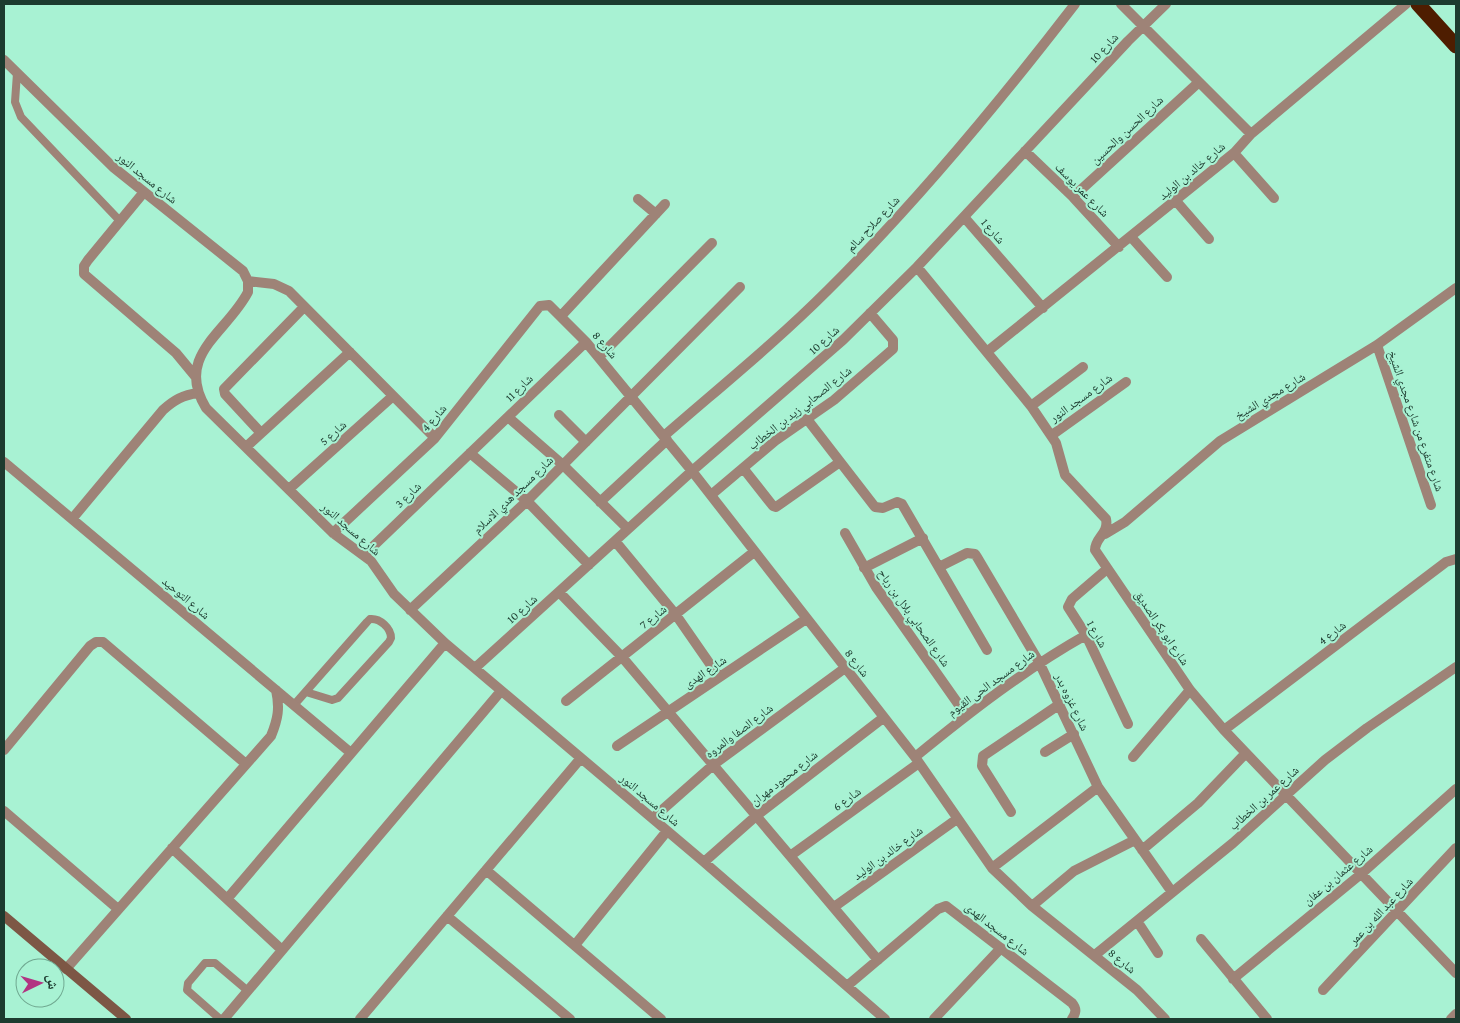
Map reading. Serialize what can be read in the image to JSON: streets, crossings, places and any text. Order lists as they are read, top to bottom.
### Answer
{
  "streets": {
    "street": [
      "شارع 10",
      "شارع الحسن والحسين",
      "شارع خالد بن الوليد",
      "شارع مسجد النور",
      "شارع عمر يوسف",
      "شارع صلاح سالم",
      "شارع 1",
      "شارع 8",
      "شارع 11",
      "شارع مجدي الشيخ",
      "شارع الصحابي زيد بن الخطاب",
      "شارع 4",
      "شارع متفرع من شارع مجدي الشيخ",
      "شارع 5",
      "شارع 3",
      "شارع مسجد هدي الاسلام",
      "شارع التوحيد",
      "شارع 7",
      "شارع الصحابي بلال بن رباح",
      "شارع ابو بكر الصديق",
      "شارع الهدى",
      "شارع مسجد الحى القيوم",
      "شارع غزوه بدر",
      "شارع الصفا والمروه",
      "شارع محمود مهران",
      "شارع عمر بن الخطاب",
      "شارع 6",
      "شارع عثمان بن عفان",
      "شارع عبد الله بن عمر",
      "شارع مسجد الهدى"
    ]
  },
  "crossings": [
    ["شارع 10", "شارع مسجد النور"],
    ["شارع 10", "شارع عمر يوسف"],
    ["شارع 10", "شارع 1"],
    ["شارع 10", "شارع 8"],
    ["شارع 10", "شارع الصحابي زيد بن الخطاب"],
    ["شارع الحسن والحسين", "شارع عمر يوسف"],
    ["شارع خالد بن الوليد", "شارع عمر يوسف"],
    ["شارع خالد بن الوليد", "شارع 1"],
    ["شارع خالد بن الوليد", "شارع 8"],
    ["شارع مسجد النور", "شارع 4"],
    ["شارع مسجد النور", "شارع 5"],
    ["شارع مسجد النور", "شارع 3"],
    ["شارع مسجد النور", "شارع مسجد هدي الاسلام"],
    ["شارع مسجد النور", "شارع الصفا والمروه"],
    ["شارع مسجد النور", "شارع محمود مهران"],
    ["شارع مسجد النور", "شارع مسجد الهدى"],
    ["شارع صلاح سالم", "شارع 8"],
    ["شارع 1", "شارع ابو بكر الصديق"],
    ["شارع 1", "شارع مسجد الحى القيوم"],
    ["شارع 8", "شارع 11"],
    ["شارع 8", "شارع الصحابي زيد بن الخطاب"],
    ["شارع 8", "شارع 4"],
    ["شارع 8", "شارع مسجد هدي الاسلام"],
    ["شارع 8", "شارع 7"],
    ["شارع 8", "شارع الهدى"],
    ["شارع 8", "شارع مسجد الحى القيوم"],
    ["شارع 8", "شارع الصفا والمروه"],
    ["شارع 8", "شارع محمود مهران"],
    ["شارع 8", "شارع عمر بن الخطاب"],
    ["شارع 8", "شارع 6"],
    ["شارع 11", "شارع 3"],
    ["شارع مجدي الشيخ", "شارع متفرع من شارع مجدي الشيخ"],
    ["شارع مجدي الشيخ", "شارع ابو بكر الصديق"],
    ["شارع 4", "شارع ابو بكر الصديق"],
    ["شارع الصحابي بلال بن رباح", "شارع مسجد الحى القيوم"],
    ["شارع ابو بكر الصديق", "شارع عمر بن الخطاب"],
    ["شارع ابو بكر الصديق", "شارع عثمان بن عفان"],
    ["شارع ابو بكر الصديق", "شارع عبد الله بن عمر"],
    ["شارع مسجد الحى القيوم", "شارع غزوه بدر"],
    ["شارع مسجد الحى القيوم", "شارع 6"],
    ["شارع غزوه بدر", "شارع عمر بن الخطاب"]
  ],
  "north": "right"
}
